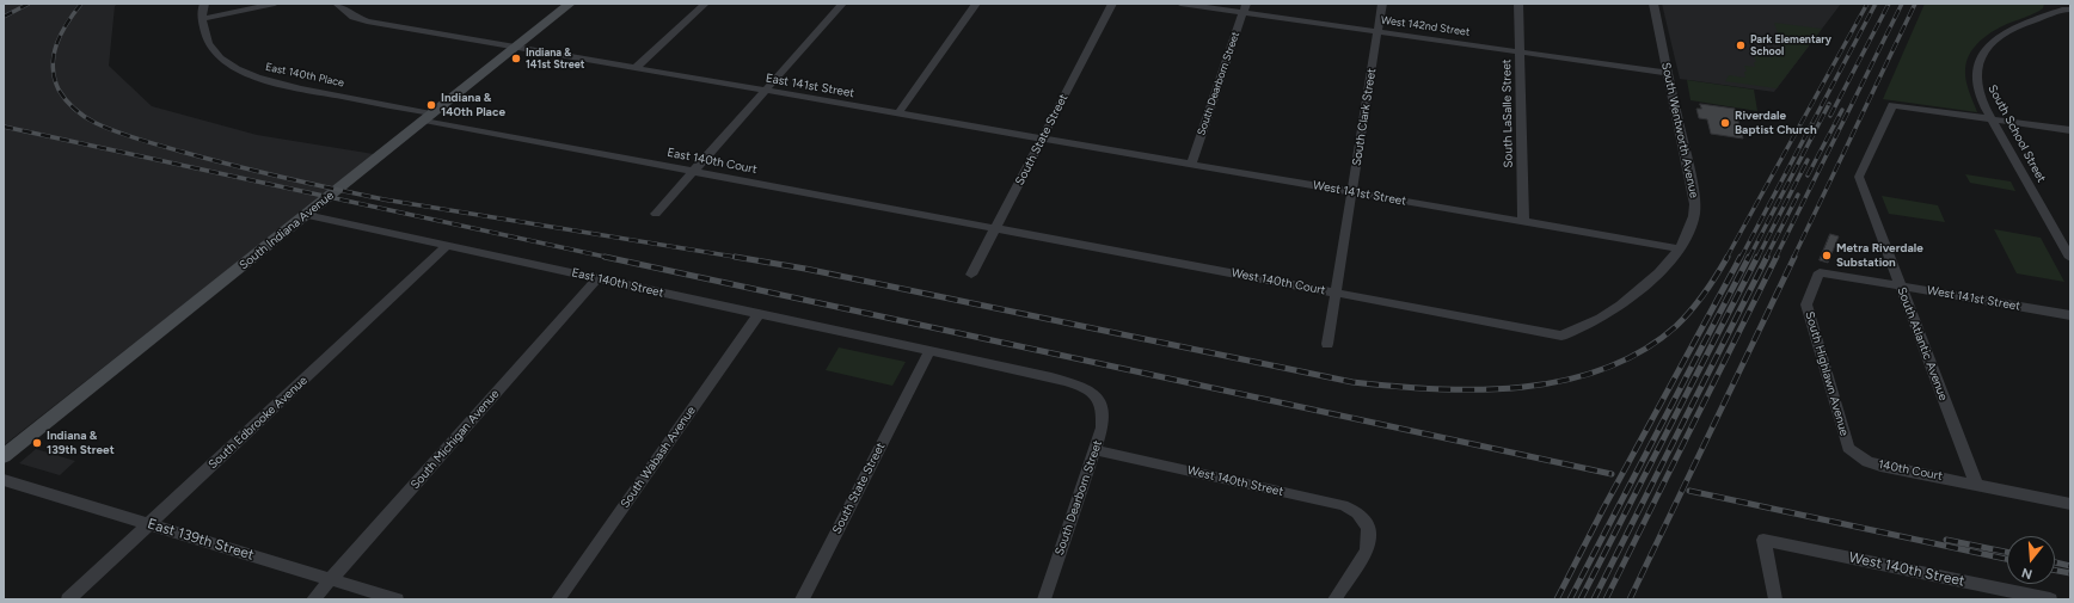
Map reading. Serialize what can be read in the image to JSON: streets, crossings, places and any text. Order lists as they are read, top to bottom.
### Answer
{
  "streets": {
    "main road": ["South Indiana Avenue"],
    "street": [
      "West 142nd Street",
      "East 140th Place",
      "South Dearborn Street",
      "East 141st Street",
      "South LaSalle Street",
      "South Clark Street",
      "South Wentworth Avenue",
      "South School Street",
      "South State Street",
      "East 140th Court",
      "West 141st Street",
      "West 140th Court",
      "East 140th Street",
      "South Atlantic Avenue",
      "South Highlawn Avenue",
      "South Edbrooke Avenue",
      "South Michigan Avenue",
      "South Wabash Avenue",
      "140th Court",
      "West 140th Street",
      "East 139th Street"
    ]
  },
  "crossings": [
    ["West 142nd Street", "South Dearborn Street"],
    ["West 142nd Street", "South LaSalle Street"],
    ["West 142nd Street", "South Clark Street"],
    ["West 142nd Street", "South Wentworth Avenue"],
    ["East 140th Place", "East 140th Court"],
    ["East 140th Place", "South Indiana Avenue"],
    ["South Dearborn Street", "South State Street"],
    ["South Dearborn Street", "West 141st Street"],
    ["South Dearborn Street", "East 140th Street"],
    ["South Dearborn Street", "West 140th Street"],
    ["East 141st Street", "South State Street"],
    ["East 141st Street", "West 141st Street"],
    ["East 141st Street", "South Indiana Avenue"],
    ["South LaSalle Street", "West 141st Street"],
    ["South Clark Street", "West 141st Street"],
    ["South Clark Street", "West 140th Court"],
    ["South Wentworth Avenue", "West 141st Street"],
    ["South Wentworth Avenue", "West 140th Court"],
    ["South School Street", "South Atlantic Avenue"],
    ["South State Street", "East 140th Court"],
    ["South State Street", "West 141st Street"],
    ["South State Street", "West 140th Court"],
    ["South State Street", "East 140th Street"],
    ["East 140th Court", "South Indiana Avenue"],
    ["East 140th Court", "West 140th Court"],
    ["West 141st Street", "South Atlantic Avenue"],
    ["West 141st Street", "South Highlawn Avenue"],
    ["South Indiana Avenue", "East 140th Street"],
    ["East 140th Street", "South Edbrooke Avenue"],
    ["East 140th Street", "South Michigan Avenue"],
    ["East 140th Street", "South Wabash Avenue"],
    ["South Atlantic Avenue", "140th Court"],
    ["South Highlawn Avenue", "140th Court"],
    ["South Edbrooke Avenue", "East 139th Street"],
    ["South Michigan Avenue", "East 139th Street"]
  ],
  "places": [
    "Park Elementary School",
    "Indiana & 141st Street",
    "Indiana & 140th Place",
    "Riverdale Baptist Church",
    "Metra Riverdale Substation",
    "Indiana & 139th Street"
  ],
  "north": "bottom"
}
